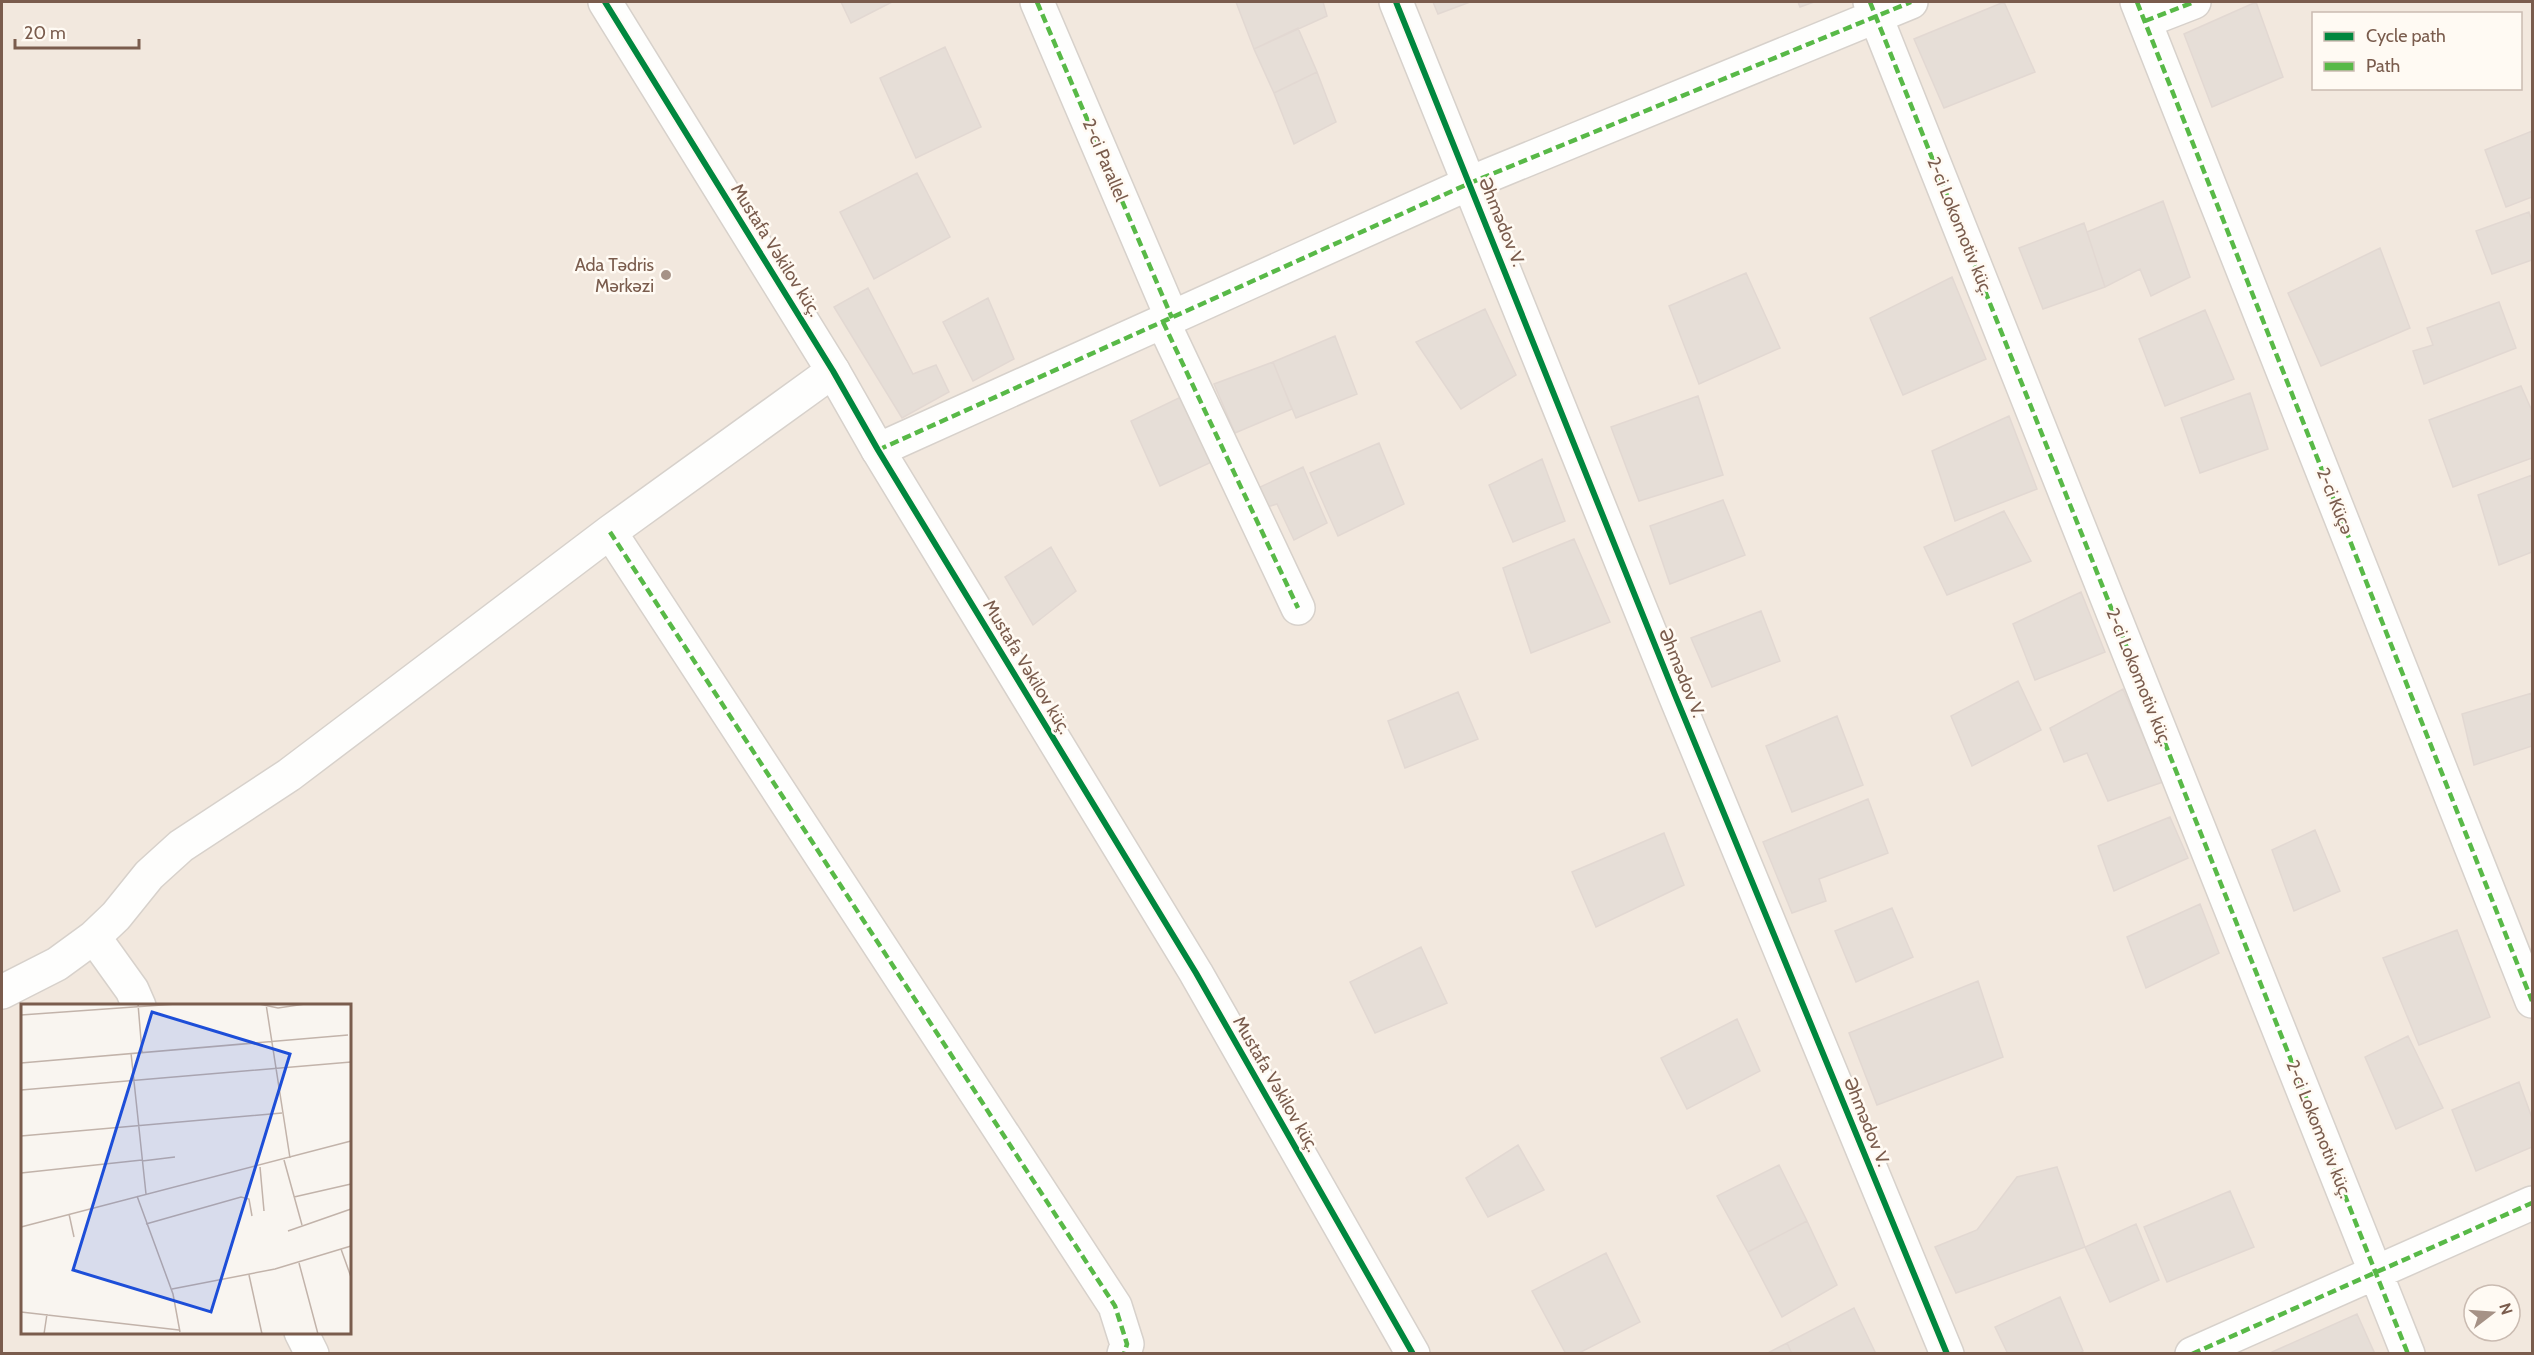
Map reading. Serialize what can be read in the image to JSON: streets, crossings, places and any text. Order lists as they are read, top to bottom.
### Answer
{
  "streets": {
    "street": [
      "2-ci Parallel",
      "Əhmədov V.",
      "2-ci Lokomotiv küç.",
      "Mustafa Vəkilov küç.",
      "2-ci Küçə"
    ]
  },
  "places": ["Ada Tədris Mərkəzi"],
  "legend": ["Cycle path", "Path"],
  "scale_bar": "20 m",
  "north": "right"
}
